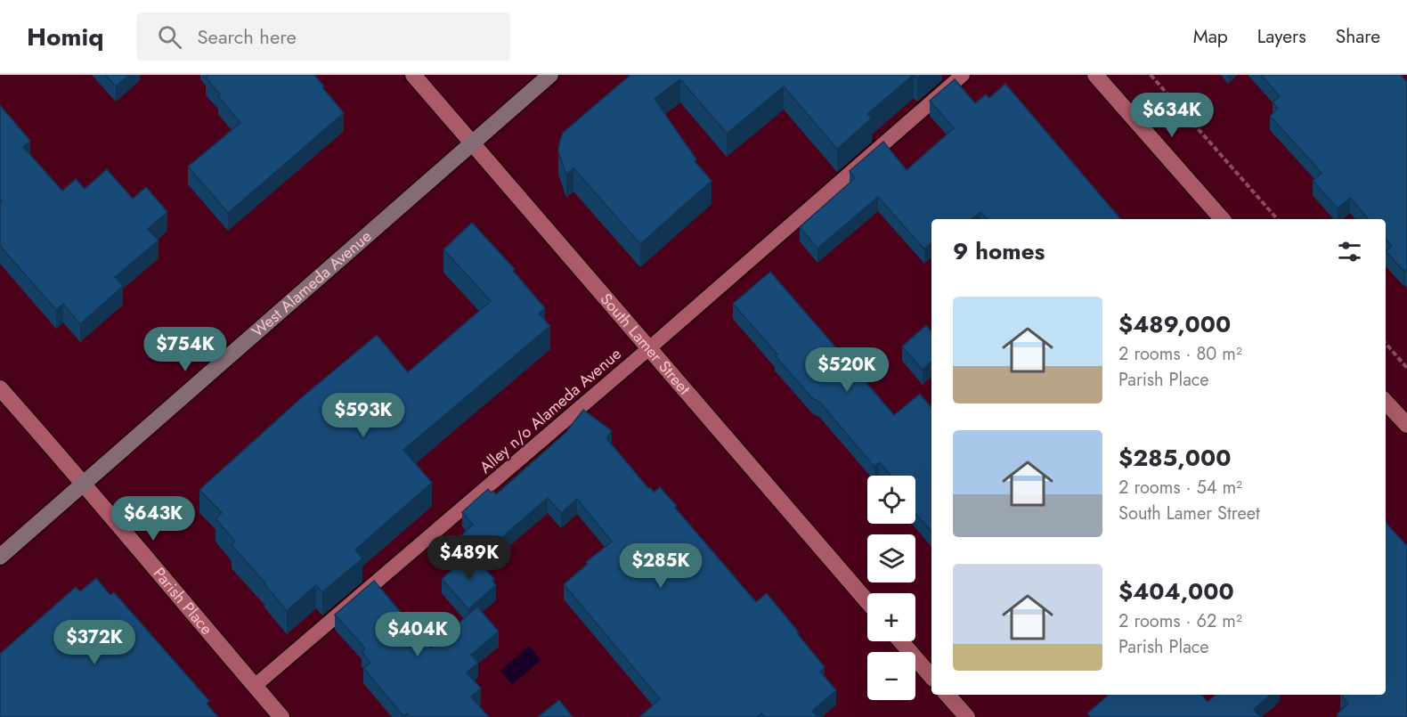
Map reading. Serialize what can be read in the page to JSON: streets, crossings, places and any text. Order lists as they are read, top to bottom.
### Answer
{
  "streets": {
    "main road": ["West Alameda Avenue"],
    "street": ["South Lamer Street", "Parish Place"],
    "lane": ["Alley n/o Alameda Avenue"]
  },
  "crossings": [
    ["West Alameda Avenue", "South Lamer Street"],
    ["West Alameda Avenue", "Parish Place"],
    ["South Lamer Street", "Alley n/o Alameda Avenue"],
    ["Alley n/o Alameda Avenue", "Parish Place"]
  ],
  "page": {
    "header": "Homiq",
    "search": "Search here",
    "nav": ["Map", "Layers", "Share"],
    "price": [
      "$634K",
      "$754K",
      "$520K",
      "$593K",
      "$643K",
      "$489K",
      "$285K",
      "$404K",
      "$372K"
    ],
    "heading": "9 homes",
    "list": [
      {
        "name": "$489,000",
        "note": "2 rooms · 80 m² · Parish Place"
      },
      {
        "name": "$285,000",
        "note": "2 rooms · 54 m² · South Lamer Street"
      },
      {
        "name": "$404,000",
        "note": "2 rooms · 62 m² · Parish Place"
      }
    ],
    "map_buttons": ["+", "−"]
  }
}
